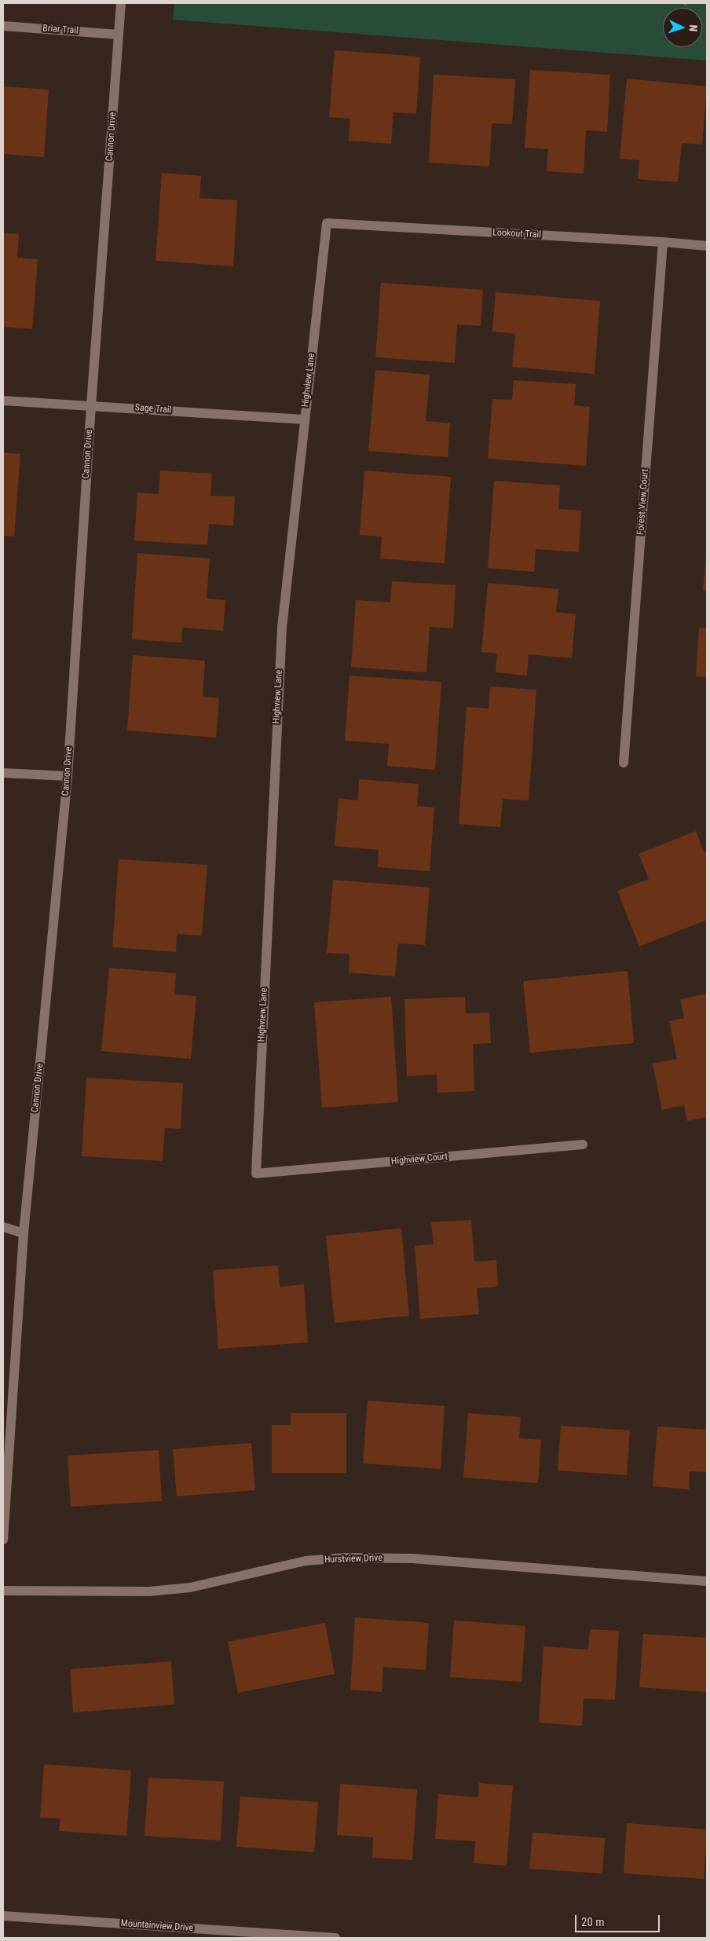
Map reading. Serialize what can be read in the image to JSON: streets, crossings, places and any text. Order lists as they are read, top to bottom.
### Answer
{
  "streets": {
    "street": [
      "Briar Trail",
      "Cannon Drive",
      "Lookout Trail",
      "Highview Lane",
      "Sage Trail",
      "Forest View Court",
      "Highview Court",
      "Hurstview Drive",
      "Mountainview Drive"
    ]
  },
  "crossings": [
    ["Briar Trail", "Cannon Drive"],
    ["Cannon Drive", "Sage Trail"],
    ["Lookout Trail", "Highview Lane"],
    ["Lookout Trail", "Forest View Court"],
    ["Highview Lane", "Sage Trail"],
    ["Highview Lane", "Highview Court"]
  ],
  "scale_bar": "20 m",
  "north": "right"
}
